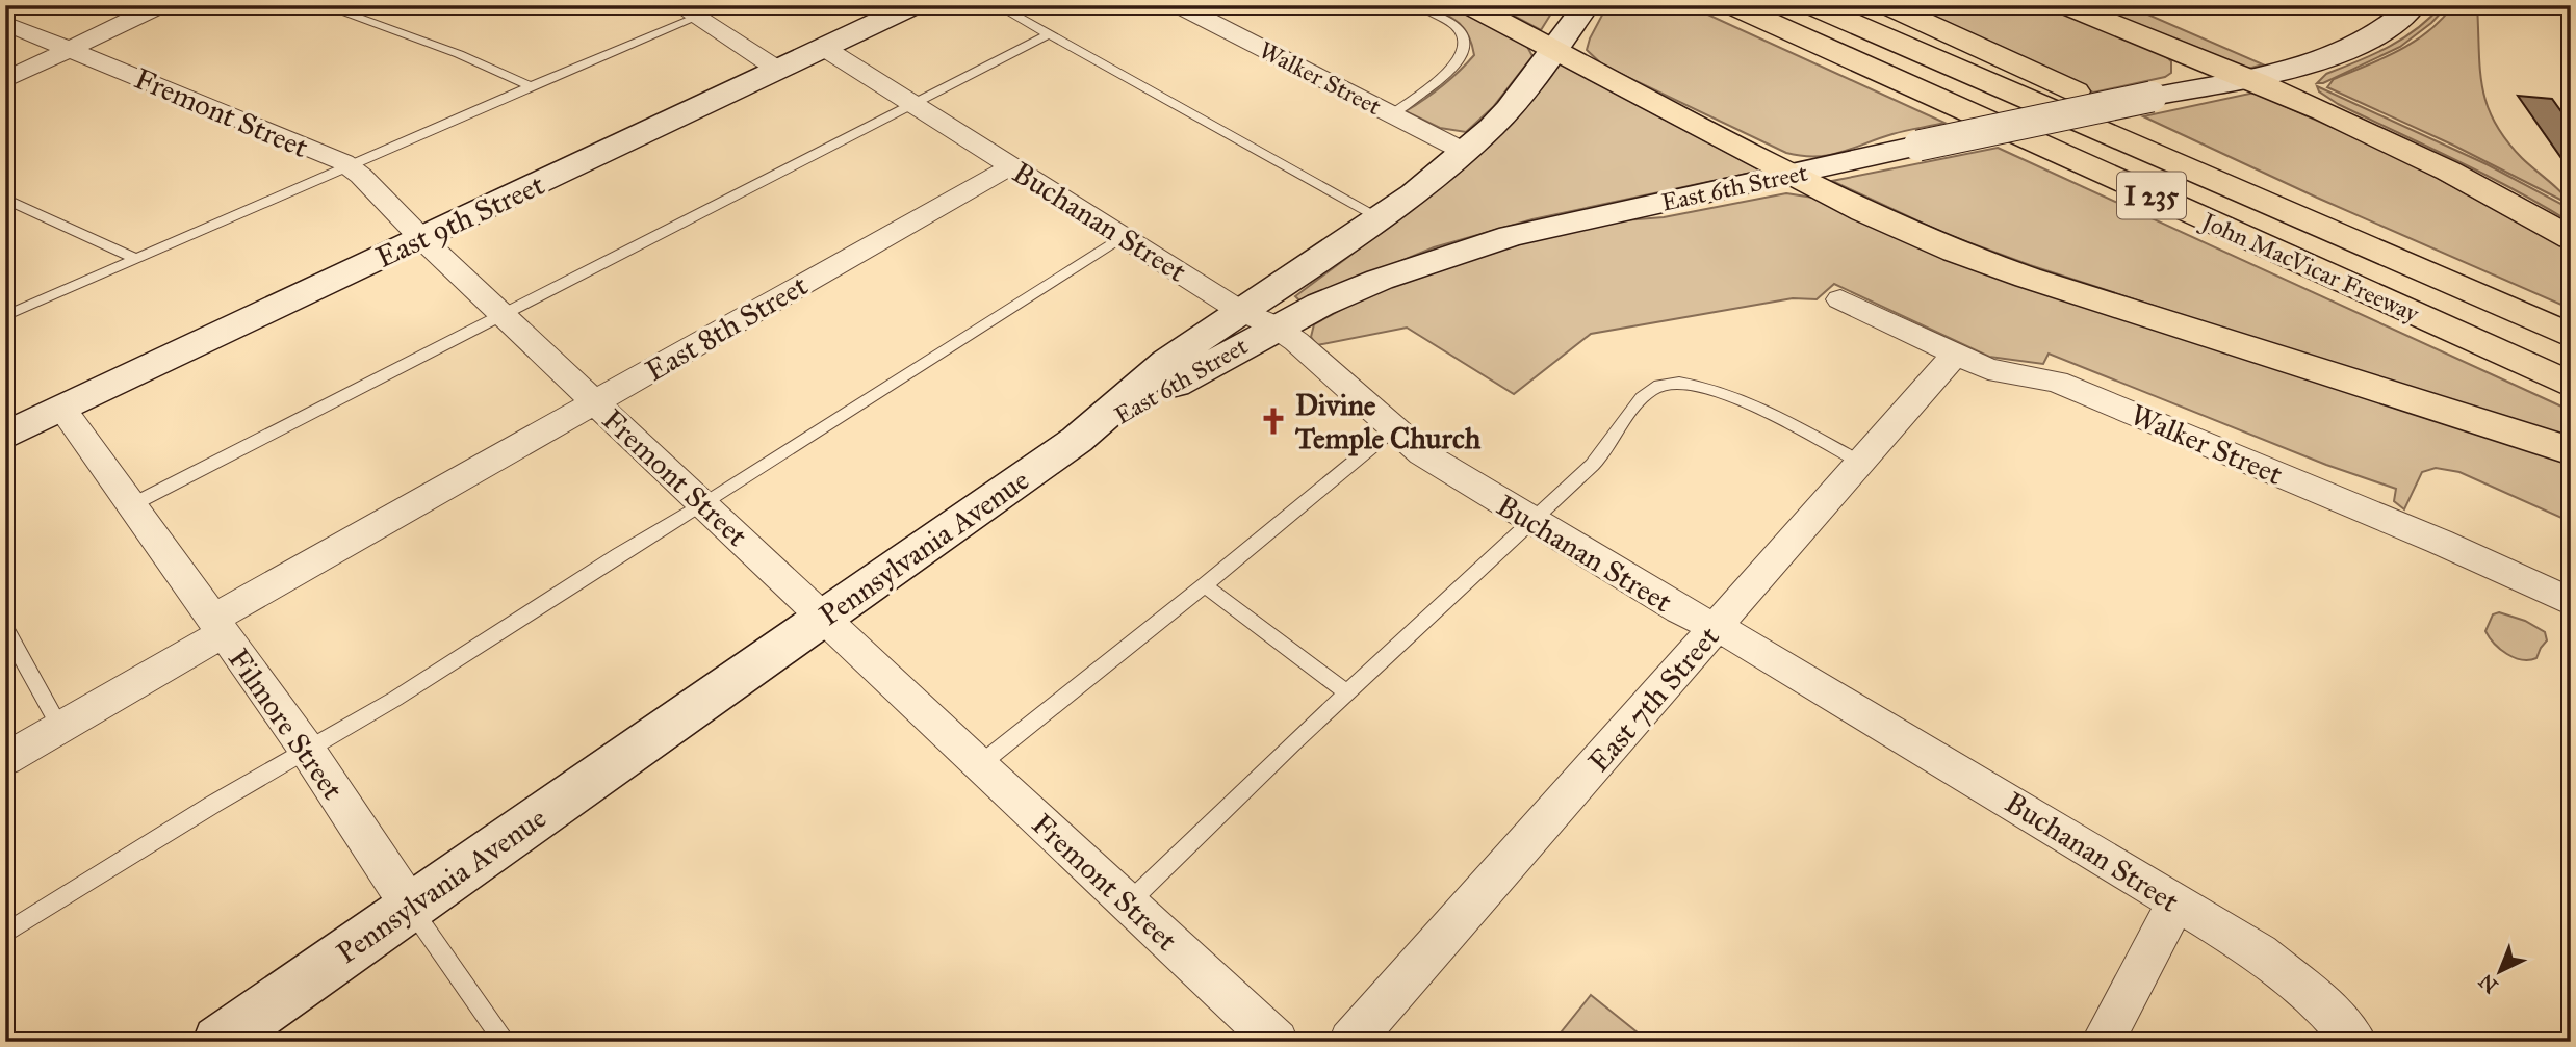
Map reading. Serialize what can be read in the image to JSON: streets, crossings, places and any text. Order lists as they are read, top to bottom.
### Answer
{
  "streets": {
    "highway": ["I 235", "John MacVicar Freeway"],
    "main road": ["East 6th Street", "East 9th Street", "Pennsylvania Avenue"],
    "street": [
      "Walker Street",
      "Fremont Street",
      "Buchanan Street",
      "East 8th Street",
      "East 7th Street",
      "Filmore Street"
    ]
  },
  "crossings": [
    ["Walker Street", "Pennsylvania Avenue"],
    ["Walker Street", "East 7th Street"],
    ["Fremont Street", "East 9th Street"],
    ["Fremont Street", "East 8th Street"],
    ["Fremont Street", "Pennsylvania Avenue"],
    ["East 6th Street", "Buchanan Street"],
    ["East 6th Street", "Pennsylvania Avenue"],
    ["East 9th Street", "Buchanan Street"],
    ["East 9th Street", "Filmore Street"],
    ["Buchanan Street", "East 8th Street"],
    ["Buchanan Street", "Pennsylvania Avenue"],
    ["Buchanan Street", "East 7th Street"],
    ["East 8th Street", "Filmore Street"],
    ["Pennsylvania Avenue", "Filmore Street"]
  ],
  "places": {
    "church": ["Divine Temple Church"]
  },
  "north": "bottom left"
}
